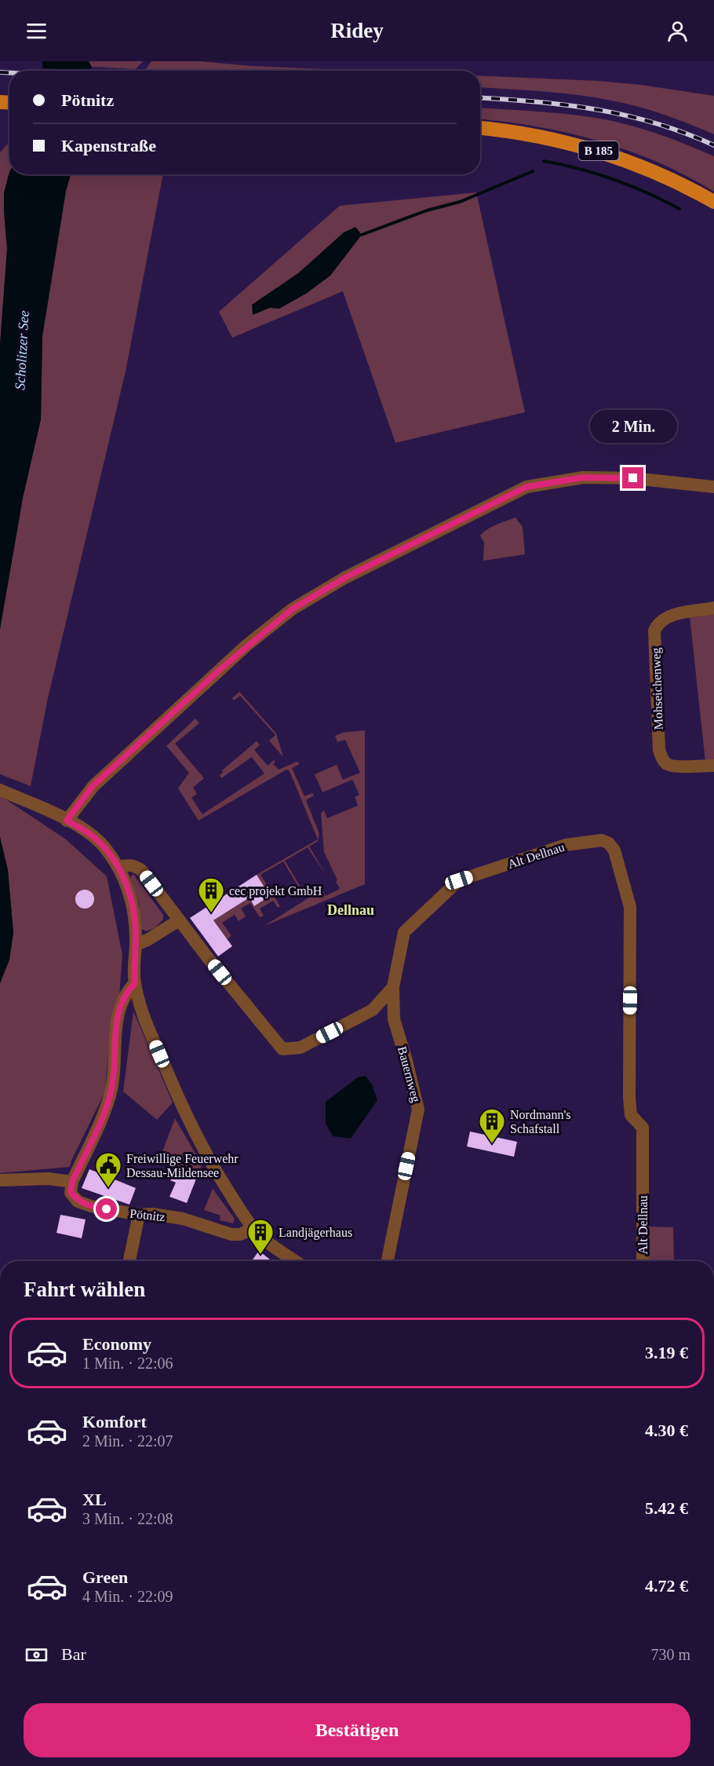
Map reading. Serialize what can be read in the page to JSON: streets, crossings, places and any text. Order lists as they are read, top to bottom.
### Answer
{
  "streets": {
    "main road": ["B 185"],
    "street": [
      "Mohseichenweg",
      "Alt Dellnau",
      "Bauernweg",
      "Pötnitz"
    ]
  },
  "crossings": [
    ["Alt Dellnau", "Bauernweg"]
  ],
  "districts": ["Dellnau"],
  "water": ["Scholitzer See"],
  "places": {
    "building": ["cec projekt GmbH", "Nordmann's Schafstall", "Landjägerhaus"],
    "public building": ["Freiwillige Feuerwehr Dessau-Mildensee"]
  },
  "page": {
    "header": "Ridey",
    "banner": ["Pötnitz", "Kapenstraße"],
    "bubble": "2 Min.",
    "heading": "Fahrt wählen",
    "list": [
      {
        "name": "Economy",
        "note": "1 Min. · 22:06",
        "value": "3.19 €"
      },
      {
        "name": "Komfort",
        "note": "2 Min. · 22:07",
        "value": "4.30 €"
      },
      {
        "name": "XL",
        "note": "3 Min. · 22:08",
        "value": "5.42 €"
      },
      {
        "name": "Green",
        "note": "4 Min. · 22:09",
        "value": "4.72 €"
      }
    ],
    "pay": ["Bar", "730 m"],
    "buttons": "Bestätigen"
  }
}
